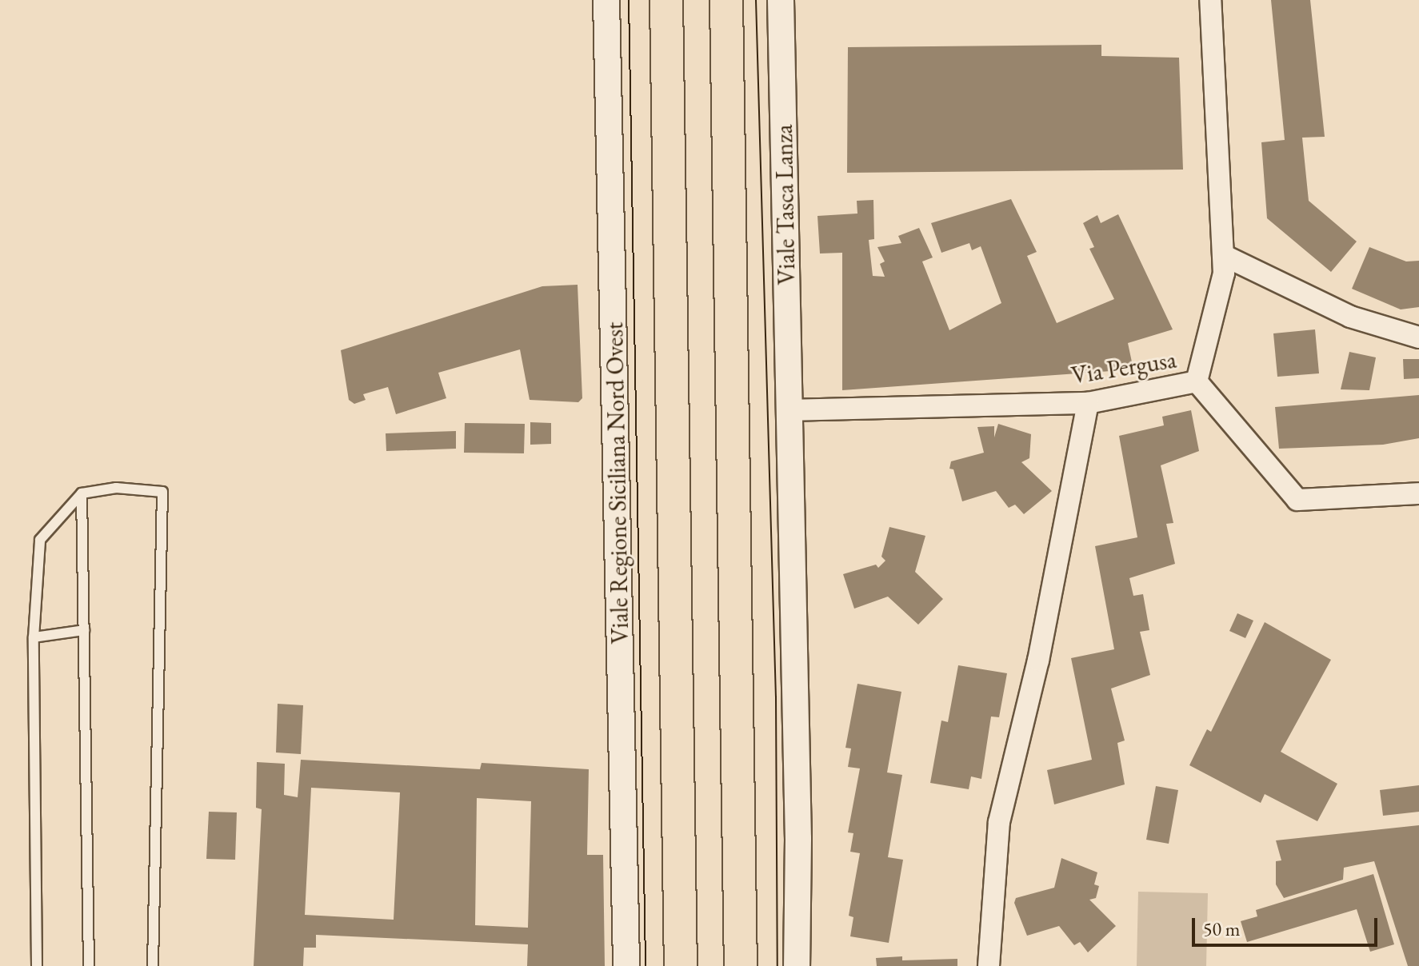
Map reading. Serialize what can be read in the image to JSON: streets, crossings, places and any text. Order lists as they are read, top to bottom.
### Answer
{
  "streets": {
    "street": ["Viale Tasca Lanza", "Via Pergusa", "Viale Regione Siciliana Nord Ovest"]
  },
  "crossings": [
    ["Viale Tasca Lanza", "Via Pergusa"]
  ],
  "scale_bar": "50 m"
}
